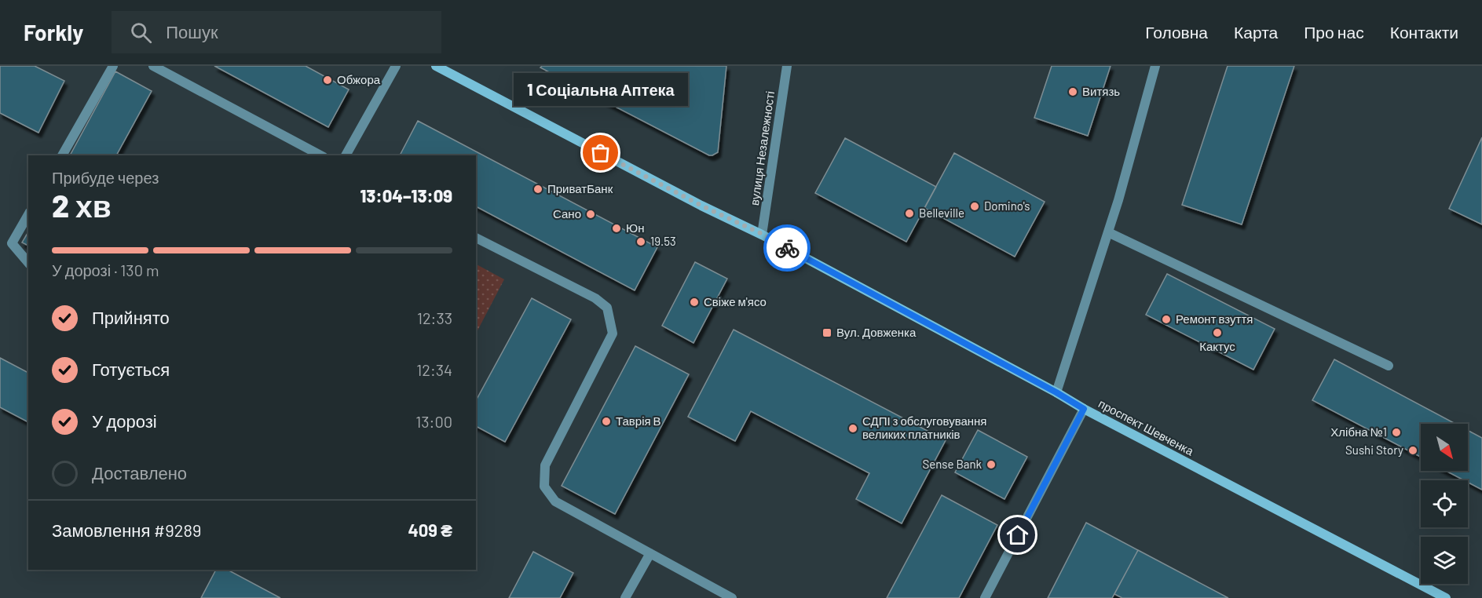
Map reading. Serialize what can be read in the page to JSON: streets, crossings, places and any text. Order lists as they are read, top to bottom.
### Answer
{
  "streets": {
    "main road": ["проспект Шевченка"],
    "street": ["вулиця Незалежності"]
  },
  "crossings": [
    ["вулиця Незалежності", "проспект Шевченка"]
  ],
  "places": {
    "other": [
      "Обжора",
      "Витязь",
      "1 Соціальна Аптека",
      "ПриватБанк",
      "Domino's",
      "Belleville",
      "Сано",
      "Юн",
      "19.53",
      "Свіже м'ясо",
      "Ремонт взуття",
      "Кактус",
      "Таврія В",
      "СДПІ з обслуговування великих платників",
      "Хлібна №1",
      "Sushi Story",
      "Sense Bank"
    ],
    "transit": ["Вул. Довженка"]
  },
  "north": "bottom right",
  "page": {
    "header": "Forkly",
    "search": "Пошук",
    "nav": [
      "Головна",
      "Карта",
      "Про нас",
      "Контакти"
    ],
    "bubble": "1 Соціальна Аптека",
    "heading": ["2 хв", "Прибуде через", "13:04–13:09"],
    "panel": ["Замовлення #9289", "409 ₴"],
    "bar": "У дорозі · 130 m",
    "list": [
      ["Прийнято", "12:33"],
      ["Готується", "12:34"],
      ["У дорозі", "13:00"],
      "Доставлено"
    ]
  }
}
